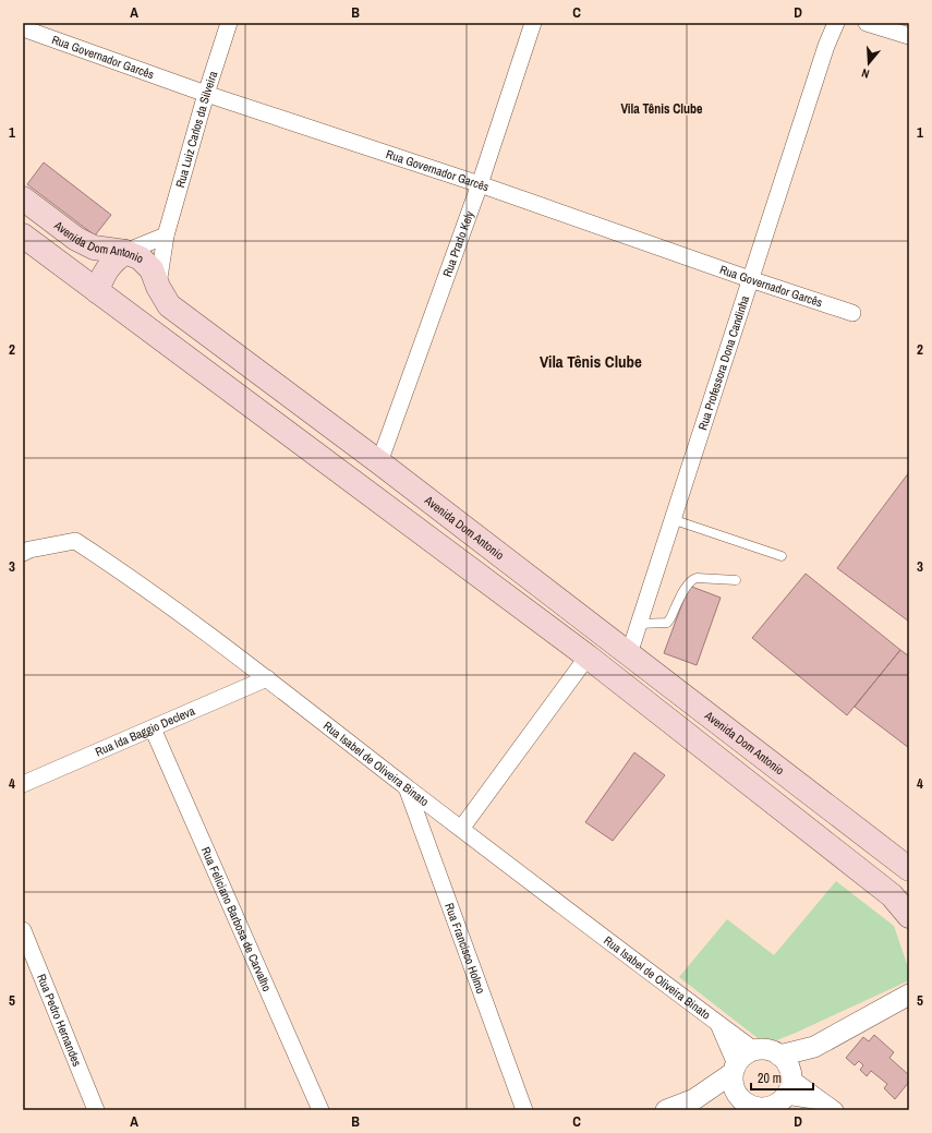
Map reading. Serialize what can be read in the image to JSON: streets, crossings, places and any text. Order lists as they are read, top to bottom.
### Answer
{
  "streets": {
    "main road": ["Avenida Dom Antonio"],
    "street": [
      "Rua Governador Garcês",
      "Rua Luiz Carlos da Silveira",
      "Rua Prado Kely",
      "Rua Professora Dona Candinha",
      "Rua Ida Baggio Decleva",
      "Rua Isabel de Oliveira Binato",
      "Rua Feliciano Barbosa de Carvalho",
      "Rua Francisco Holmo",
      "Rua Pedro Hernandes"
    ]
  },
  "crossings": [
    ["Rua Governador Garcês", "Rua Luiz Carlos da Silveira"],
    ["Rua Governador Garcês", "Rua Prado Kely"],
    ["Rua Governador Garcês", "Rua Professora Dona Candinha"],
    ["Rua Luiz Carlos da Silveira", "Avenida Dom Antonio"],
    ["Avenida Dom Antonio", "Rua Prado Kely"],
    ["Avenida Dom Antonio", "Rua Professora Dona Candinha"],
    ["Rua Ida Baggio Decleva", "Rua Isabel de Oliveira Binato"],
    ["Rua Ida Baggio Decleva", "Rua Feliciano Barbosa de Carvalho"],
    ["Rua Isabel de Oliveira Binato", "Rua Francisco Holmo"]
  ],
  "districts": ["Vila Tênis Clube", "Vila Tênis Clube"],
  "scale_bar": "20 m",
  "north": "bottom",
  "grid": {
    "columns": [
      "A",
      "B",
      "C",
      "D"
    ],
    "rows": [
      "1",
      "2",
      "3",
      "4",
      "5"
    ]
  }
}
